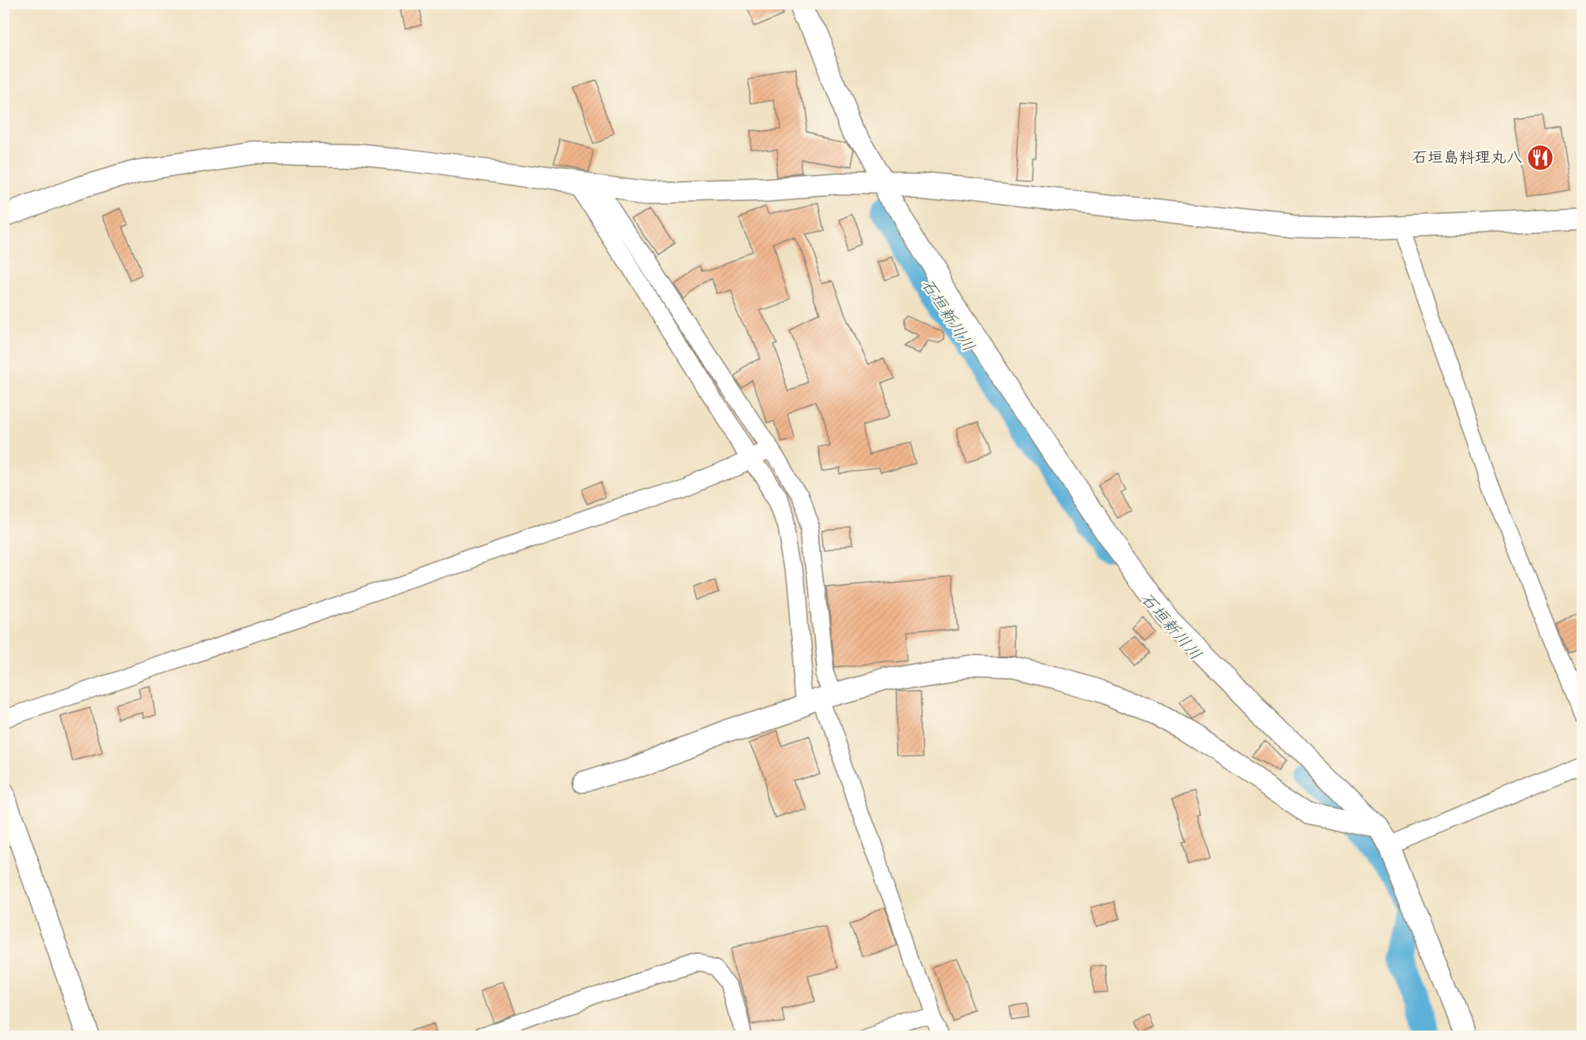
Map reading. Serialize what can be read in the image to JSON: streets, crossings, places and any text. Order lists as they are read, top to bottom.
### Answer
{
  "water": ["石垣新川川"],
  "places": {
    "restaurant": ["石垣島料理丸八"]
  }
}
